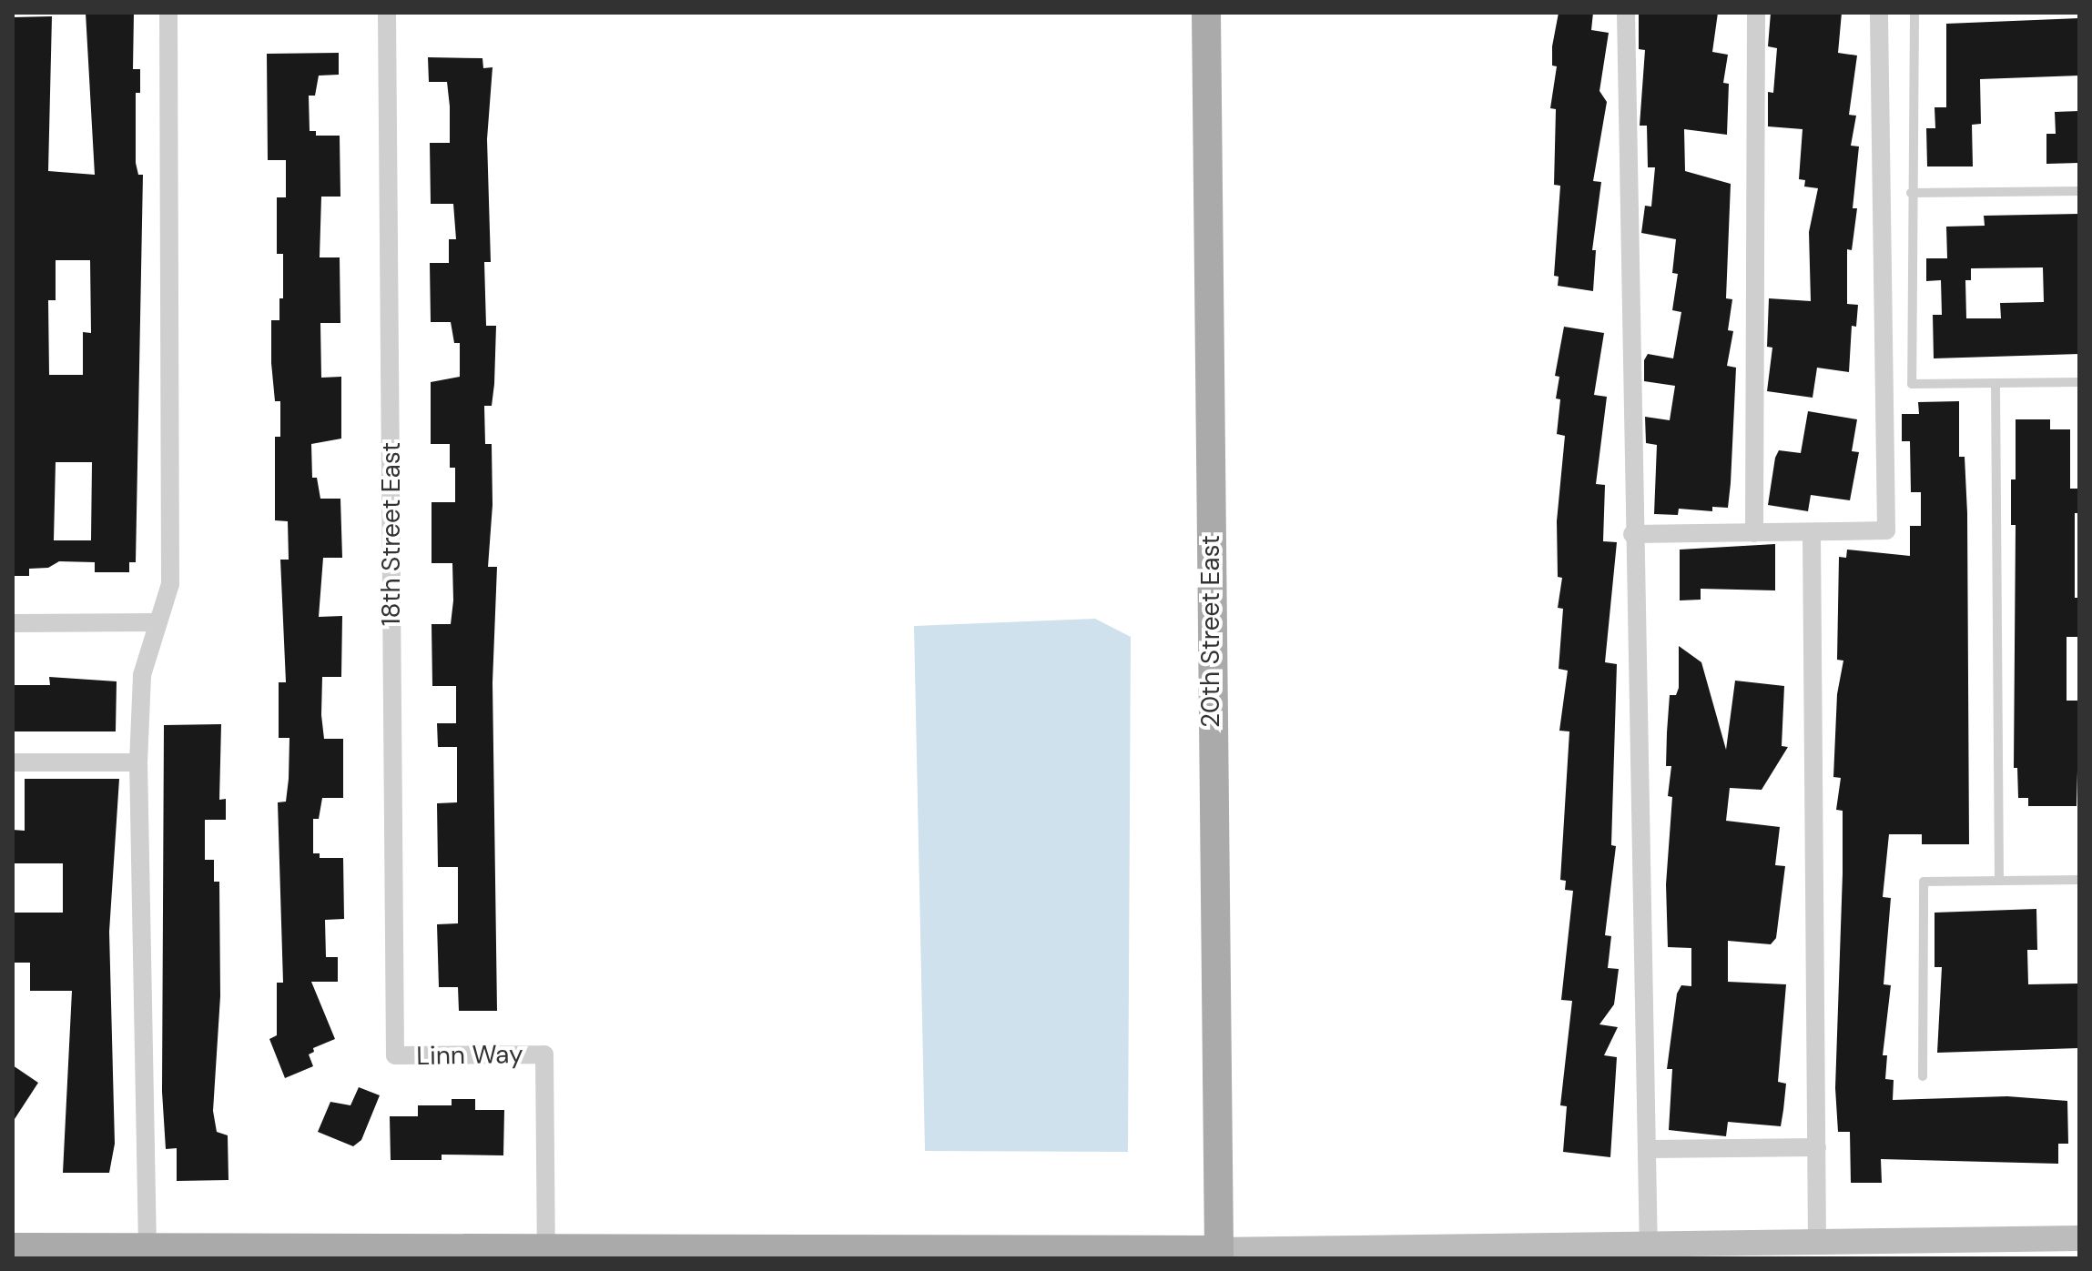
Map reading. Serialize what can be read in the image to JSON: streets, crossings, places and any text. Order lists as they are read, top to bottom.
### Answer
{
  "streets": {
    "main road": ["20th Street East"],
    "street": ["18th Street East", "Linn Way"]
  },
  "crossings": [
    ["18th Street East", "Linn Way"]
  ]
}
